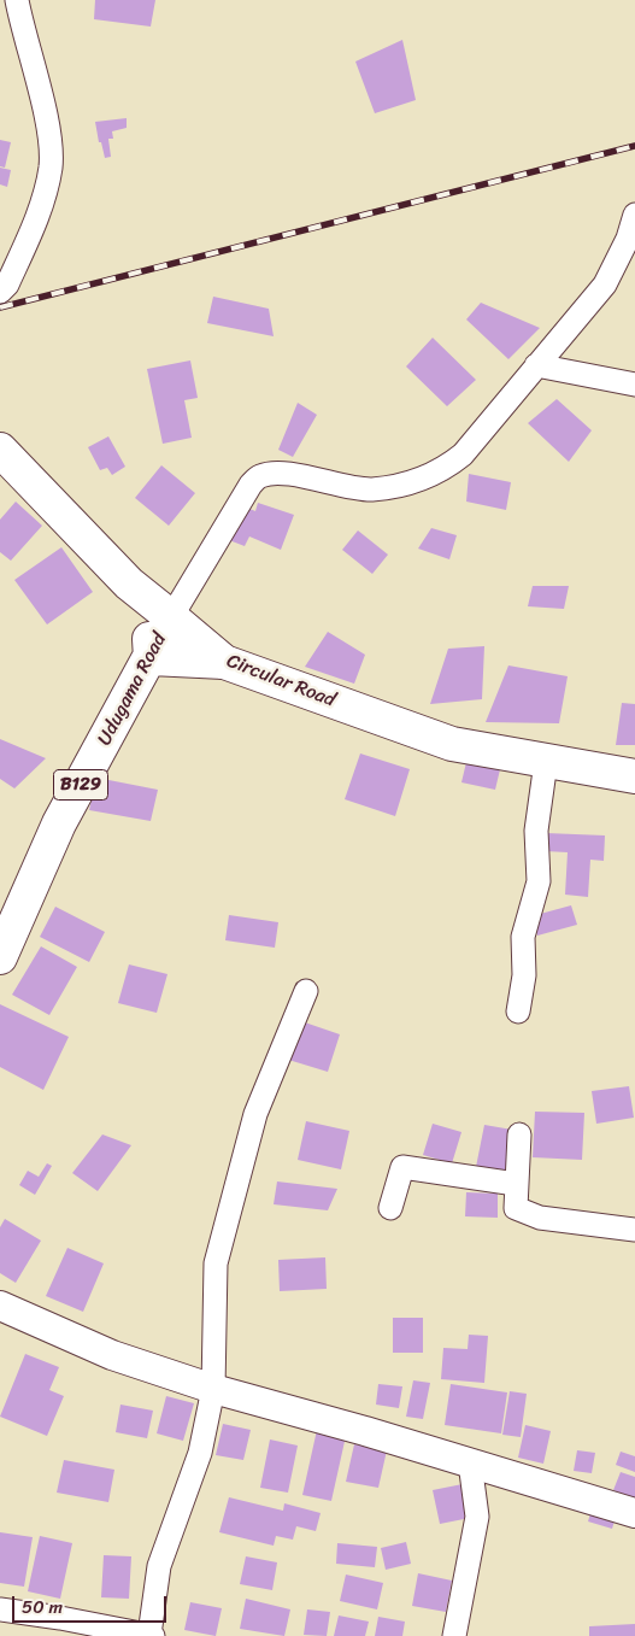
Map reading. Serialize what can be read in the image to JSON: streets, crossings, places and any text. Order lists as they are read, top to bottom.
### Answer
{
  "streets": {
    "main road": ["Circular Road", "Udugama Road", "B129"]
  },
  "crossings": [
    ["Circular Road", "Udugama Road"]
  ],
  "scale_bar": "50 m"
}
